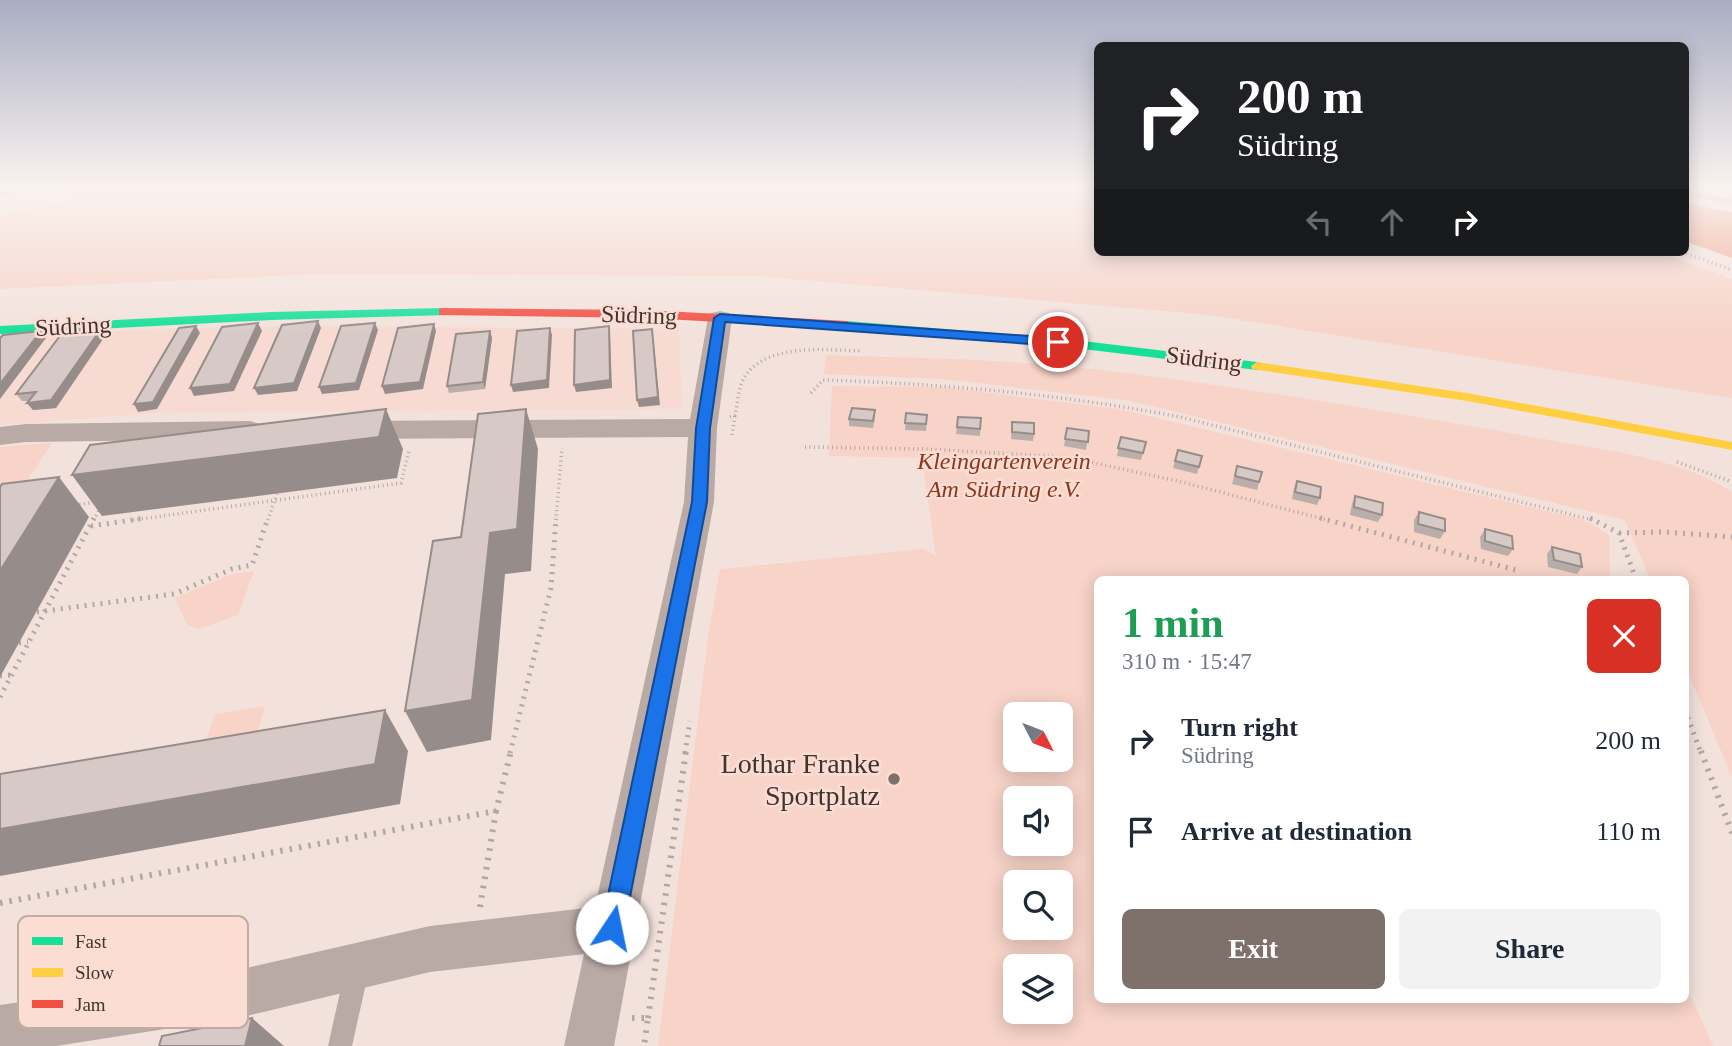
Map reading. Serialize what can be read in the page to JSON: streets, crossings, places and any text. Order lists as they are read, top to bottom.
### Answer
{
  "streets": {
    "main road": ["Südring"]
  },
  "parks": ["Kleingartenverein Am Südring e.V."],
  "places": ["Lothar Franke Sportplatz"],
  "legend": ["Fast", "Slow", "Jam"],
  "north": "bottom right",
  "page": {
    "turn": ["200 m", "Südring"],
    "heading": ["1 min", "310 m · 15:47"],
    "list": [
      {
        "name": "Turn right",
        "note": "Südring",
        "value": "200 m"
      },
      {
        "name": "Arrive at destination",
        "value": "110 m"
      }
    ],
    "buttons": ["Exit", "Share"]
  }
}
